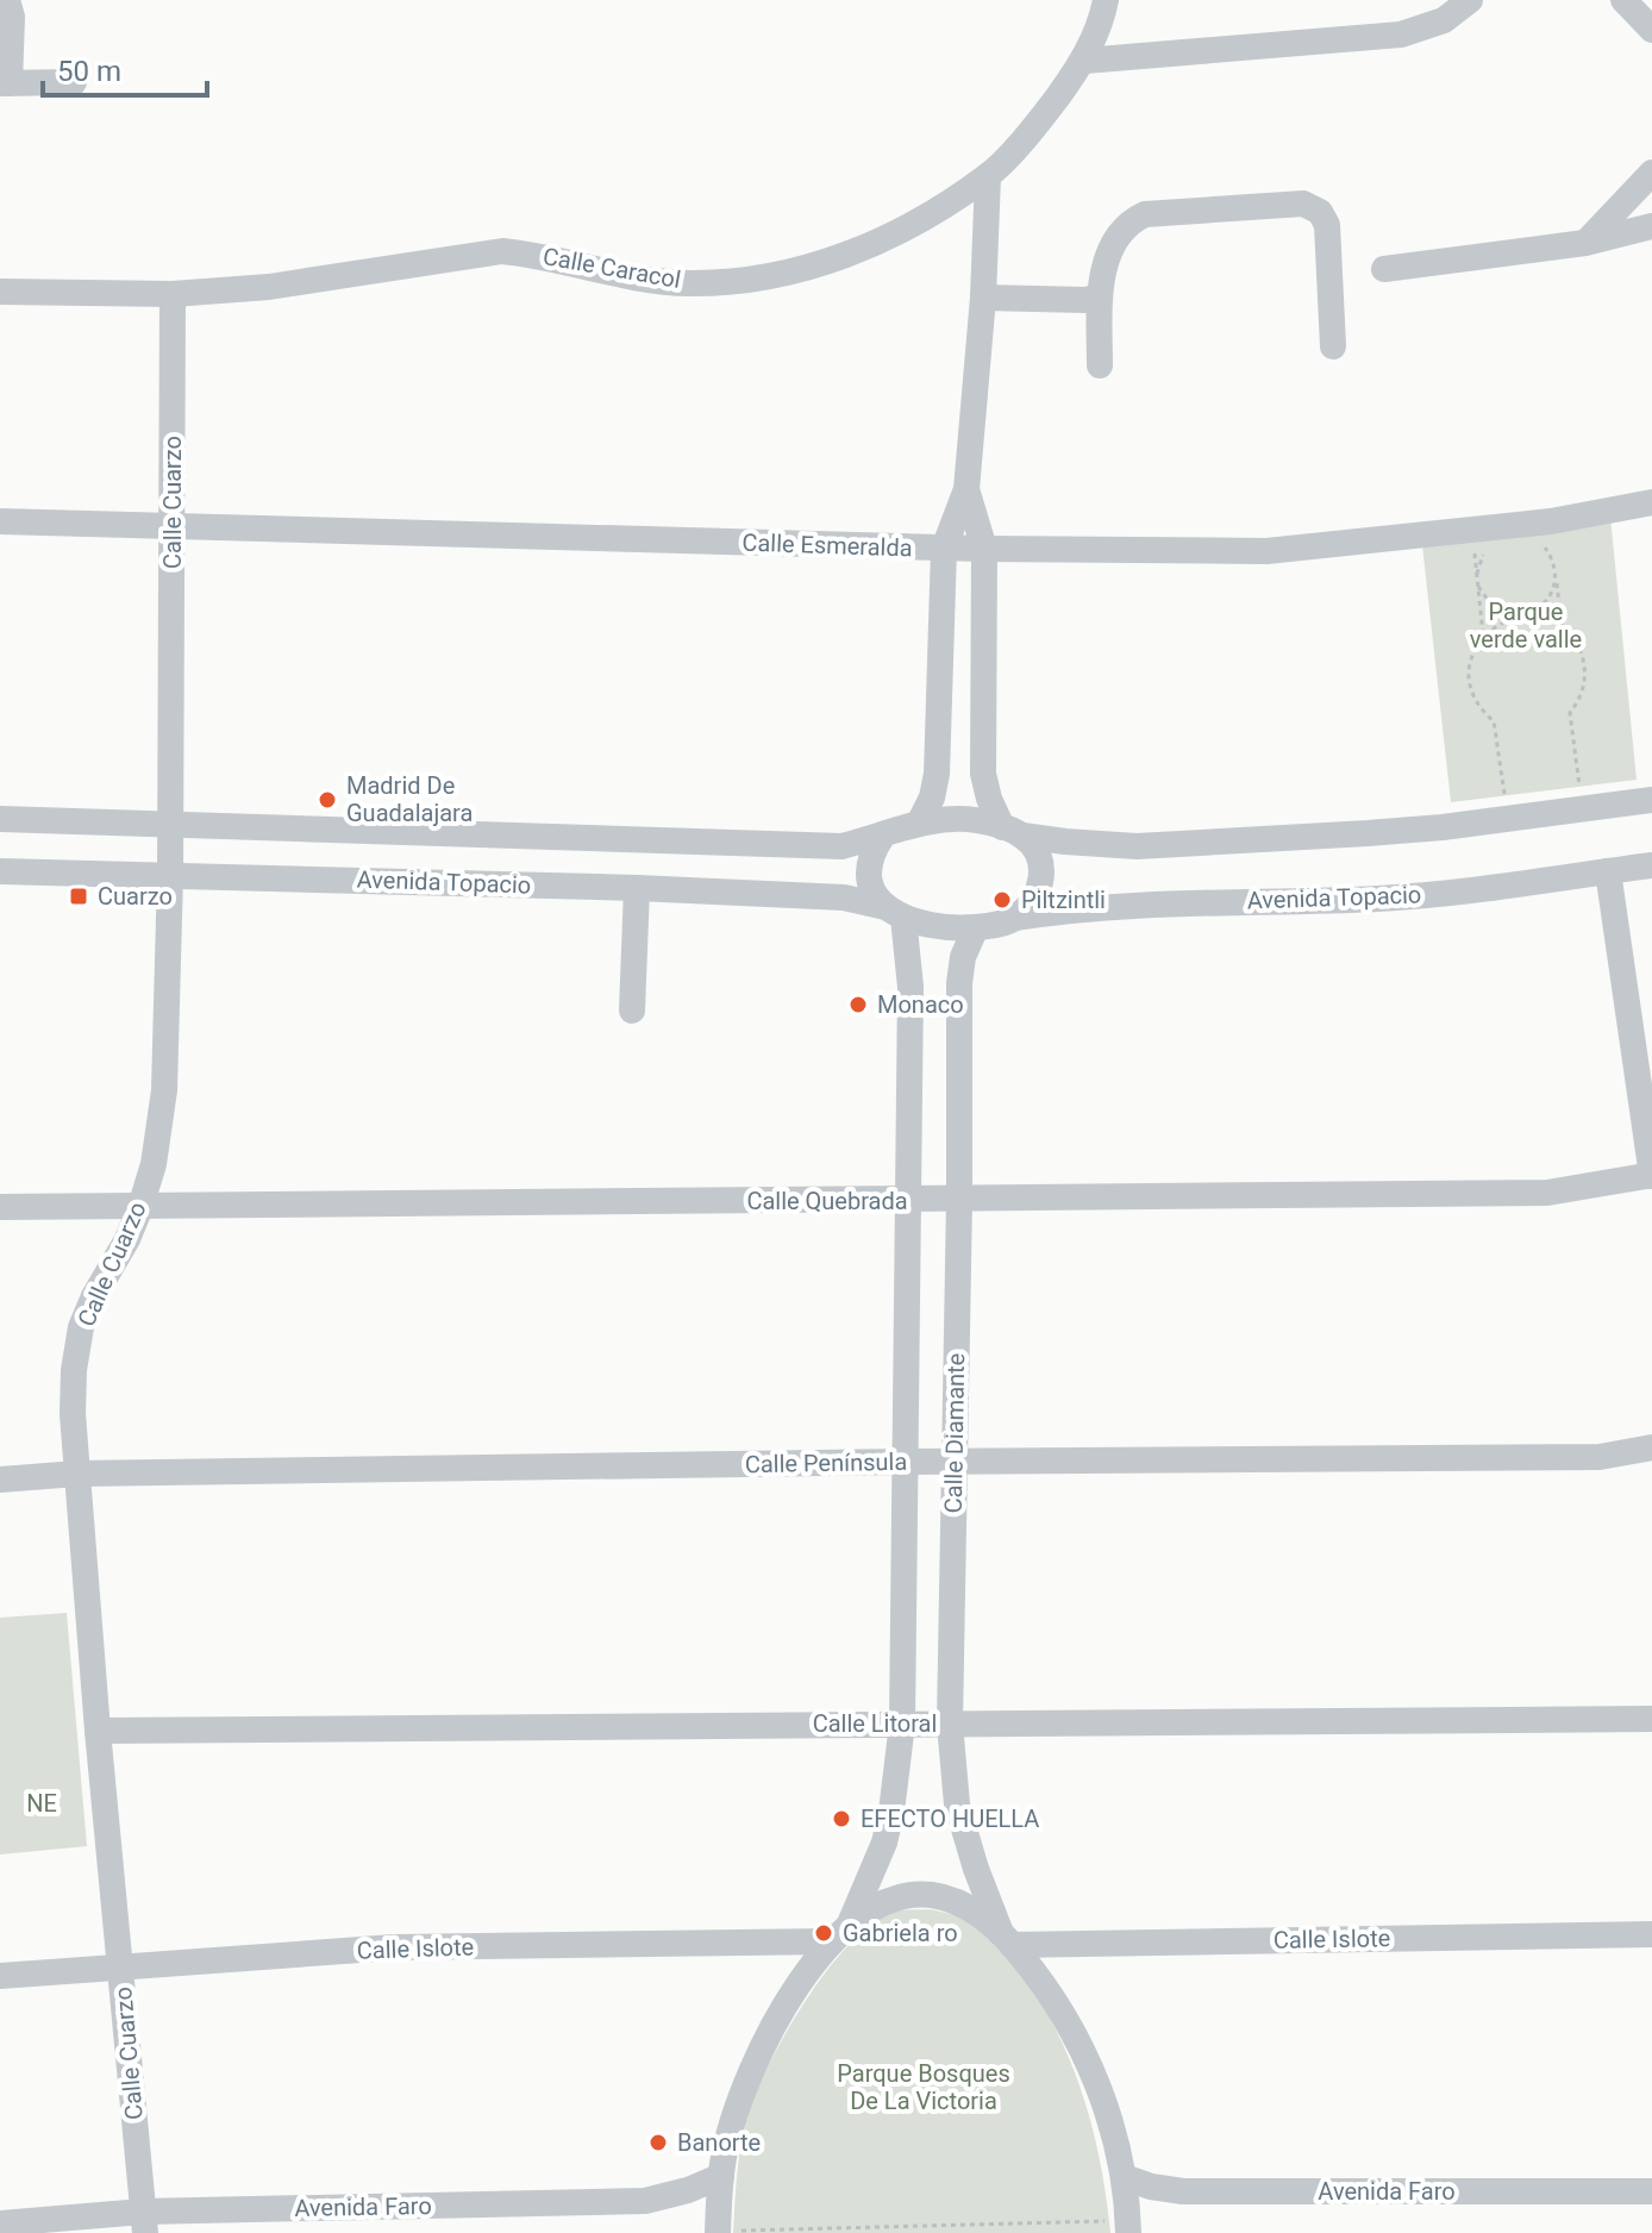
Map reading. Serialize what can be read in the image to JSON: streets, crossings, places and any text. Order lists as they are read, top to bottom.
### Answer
{
  "streets": {
    "street": [
      "Calle Caracol",
      "Calle Cuarzo",
      "Calle Esmeralda",
      "Avenida Topacio",
      "Calle Quebrada",
      "Calle Diamante",
      "Calle Península",
      "Calle Litoral",
      "Calle Islote",
      "Avenida Faro"
    ]
  },
  "crossings": [
    ["Calle Caracol", "Calle Cuarzo"],
    ["Calle Cuarzo", "Calle Esmeralda"],
    ["Calle Cuarzo", "Avenida Topacio"],
    ["Calle Cuarzo", "Calle Quebrada"],
    ["Calle Cuarzo", "Calle Península"],
    ["Calle Cuarzo", "Calle Litoral"],
    ["Calle Cuarzo", "Calle Islote"],
    ["Calle Cuarzo", "Avenida Faro"],
    ["Avenida Topacio", "Calle Diamante"],
    ["Calle Quebrada", "Calle Diamante"],
    ["Calle Diamante", "Calle Península"],
    ["Calle Diamante", "Calle Litoral"],
    ["Calle Diamante", "Calle Islote"],
    ["Calle Diamante", "Avenida Faro"]
  ],
  "parks": ["Parque verde valle", "NE", "Parque Bosques De La Victoria"],
  "places": {
    "other": [
      "Madrid De Guadalajara",
      "Piltzintli",
      "Monaco",
      "EFECTO HUELLA",
      "Gabriela ro",
      "Banorte"
    ],
    "transit": ["Cuarzo"]
  },
  "scale_bar": "50 m"
}
